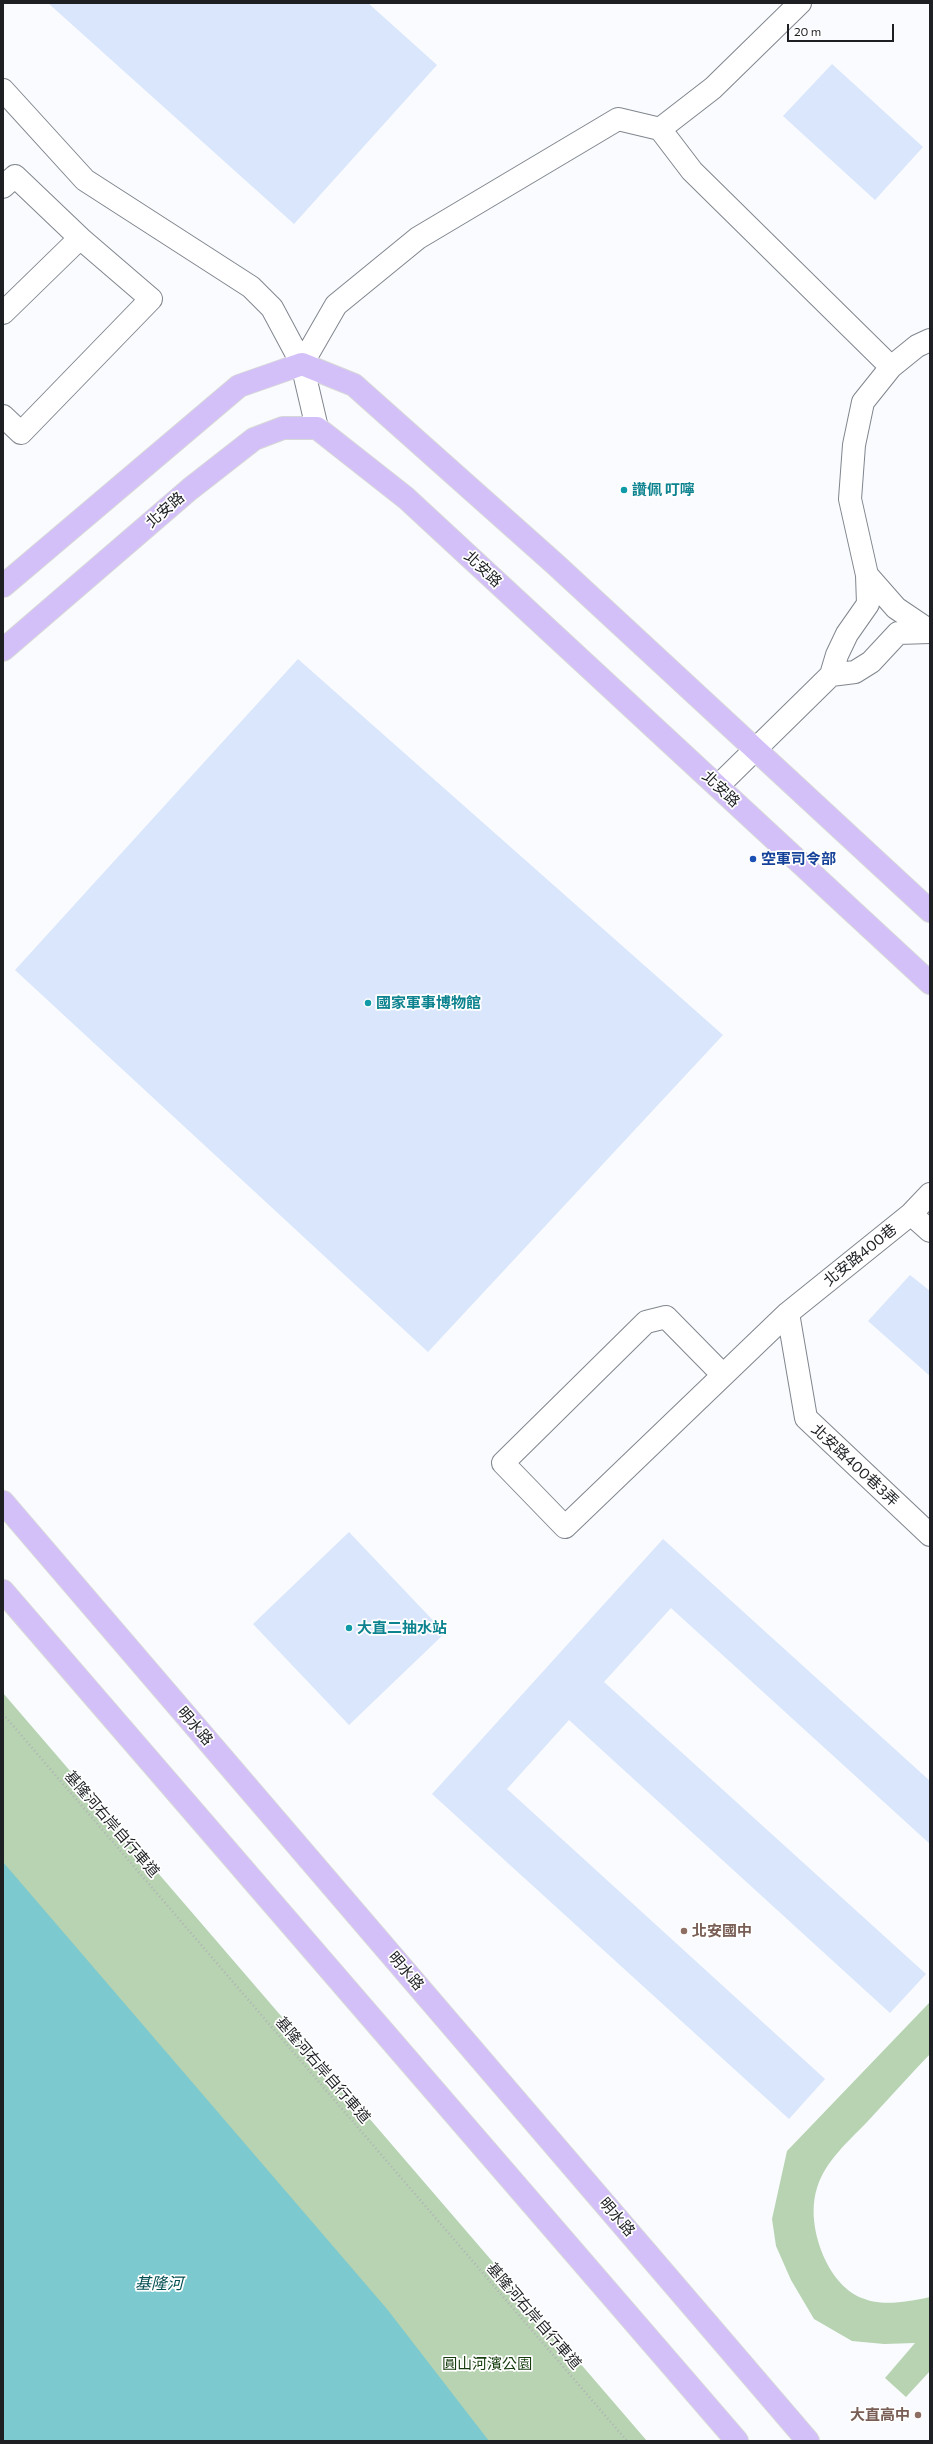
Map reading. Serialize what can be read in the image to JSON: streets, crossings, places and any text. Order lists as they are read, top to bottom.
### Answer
{
  "streets": {
    "main road": ["北安路", "明水路"],
    "street": ["北安路400巷", "北安路400巷3弄"],
    "path": ["基隆河右岸自行車道"]
  },
  "crossings": [
    ["北安路400巷", "北安路400巷3弄"]
  ],
  "water": ["基隆河"],
  "parks": ["圓山河濱公園"],
  "places": [
    "讚佩 叮嚀",
    "空軍司令部",
    "國家軍事博物館",
    "大直二抽水站",
    "北安國中",
    "大直高中"
  ],
  "scale_bar": "20 m"
}
